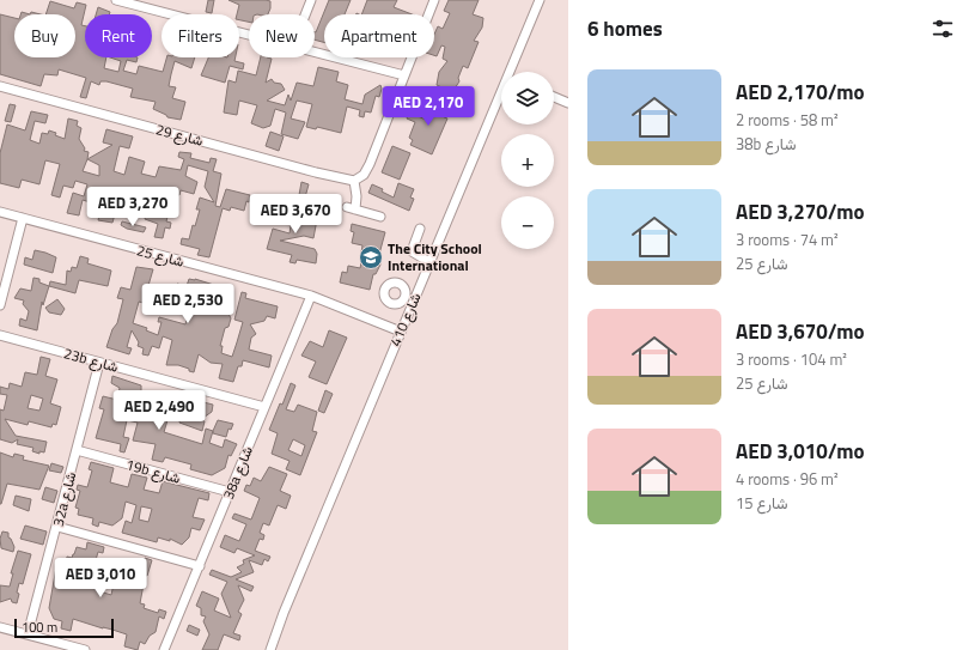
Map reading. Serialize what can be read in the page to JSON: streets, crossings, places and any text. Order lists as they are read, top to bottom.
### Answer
{
  "streets": {
    "street": [
      "شارع 29",
      "شارع 25",
      "شارع 410",
      "23b شارع",
      "19b شارع",
      "38a شارع",
      "32a شارع"
    ]
  },
  "crossings": [
    ["شارع 25", "شارع 410"],
    ["شارع 25", "38a شارع"],
    ["23b شارع", "38a شارع"],
    ["23b شارع", "32a شارع"],
    ["19b شارع", "38a شارع"],
    ["19b شارع", "32a شارع"]
  ],
  "places": {
    "school or university": ["The City School International"]
  },
  "scale_bar": "100 m",
  "page": {
    "heading": "6 homes",
    "chip": [
      "Buy",
      "Rent",
      "Filters",
      "New",
      "Apartment"
    ],
    "list": [
      {
        "name": "AED 2,170/mo",
        "note": "2 rooms · 58 m² · 38b شارع"
      },
      {
        "name": "AED 3,270/mo",
        "note": "3 rooms · 74 m² · شارع 25"
      },
      {
        "name": "AED 3,670/mo",
        "note": "3 rooms · 104 m² · شارع 25"
      },
      {
        "name": "AED 3,010/mo",
        "note": "4 rooms · 96 m² · شارع 15"
      }
    ],
    "map_buttons": ["+", "−"],
    "price": [
      "AED 2,170",
      "AED 3,270",
      "AED 3,670",
      "AED 2,530",
      "AED 2,490",
      "AED 3,010"
    ],
    "scale": "100 m"
  }
}
